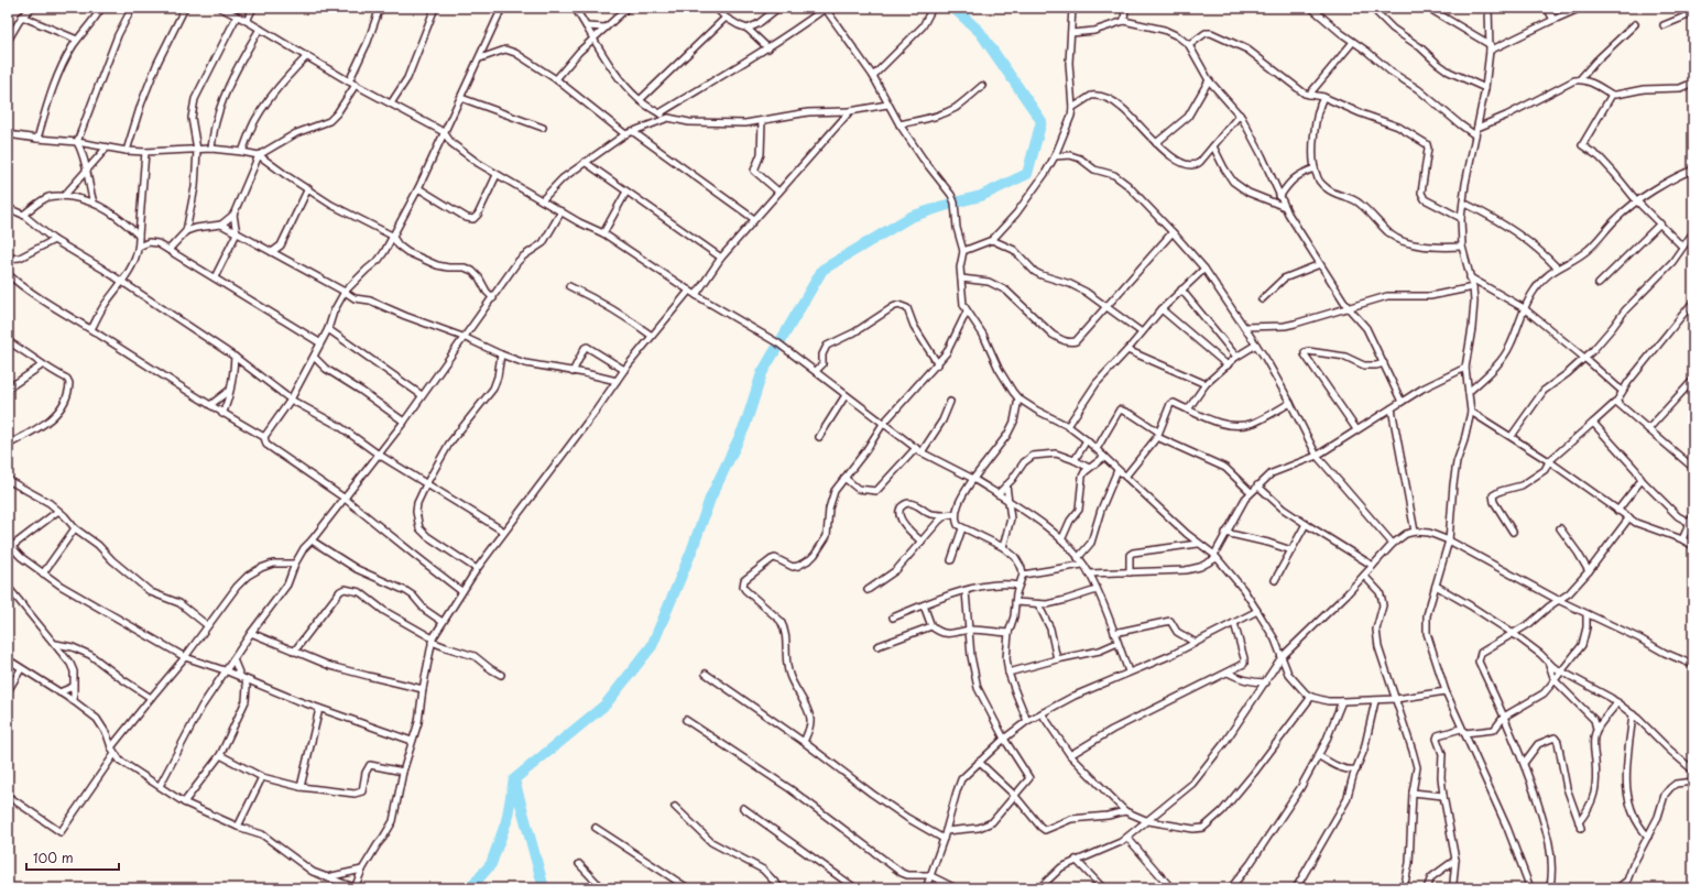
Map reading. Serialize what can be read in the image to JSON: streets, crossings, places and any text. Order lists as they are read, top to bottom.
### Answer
{
  "scale_bar": "100 m"
}
